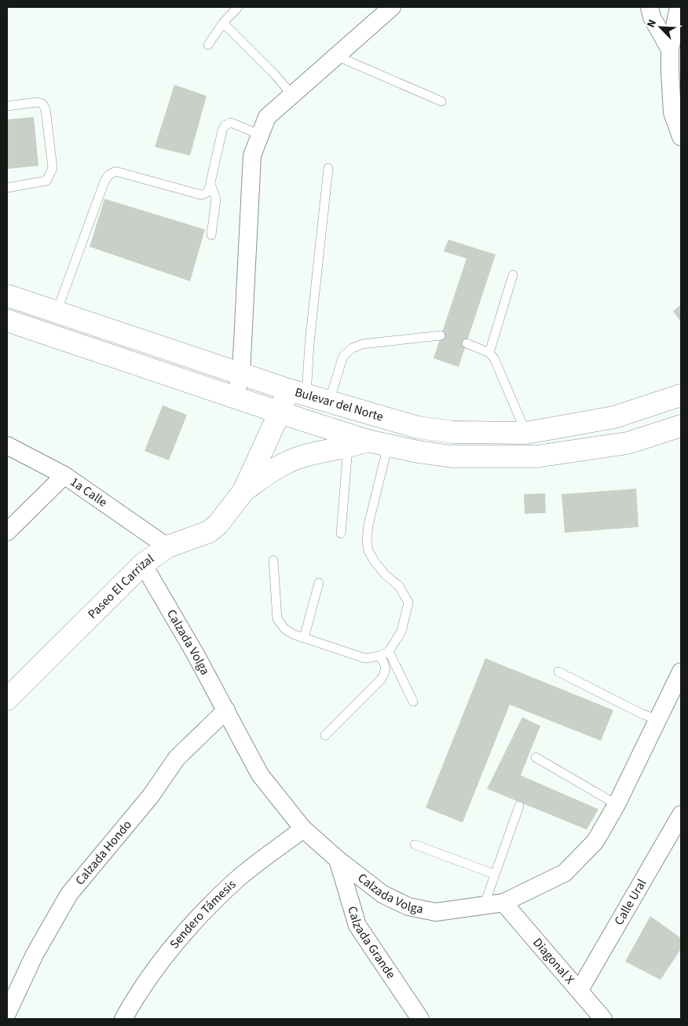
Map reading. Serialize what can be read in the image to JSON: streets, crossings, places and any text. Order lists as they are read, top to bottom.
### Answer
{
  "streets": {
    "main road": ["Bulevar del Norte", "Paseo El Carrizal"],
    "street": [
      "1a Calle",
      "Calzada Volga",
      "Calzada Hondo",
      "Calle Ural",
      "Sendero Támesis",
      "Calzada Grande",
      "Diagonal X"
    ]
  },
  "crossings": [
    ["Bulevar del Norte", "Paseo El Carrizal"],
    ["1a Calle", "Paseo El Carrizal"],
    ["Paseo El Carrizal", "Calzada Volga"],
    ["Calzada Volga", "Calzada Hondo"],
    ["Calzada Volga", "Sendero Támesis"],
    ["Calzada Volga", "Calzada Grande"],
    ["Calzada Volga", "Diagonal X"],
    ["Calle Ural", "Diagonal X"]
  ],
  "north": "top left"
}
